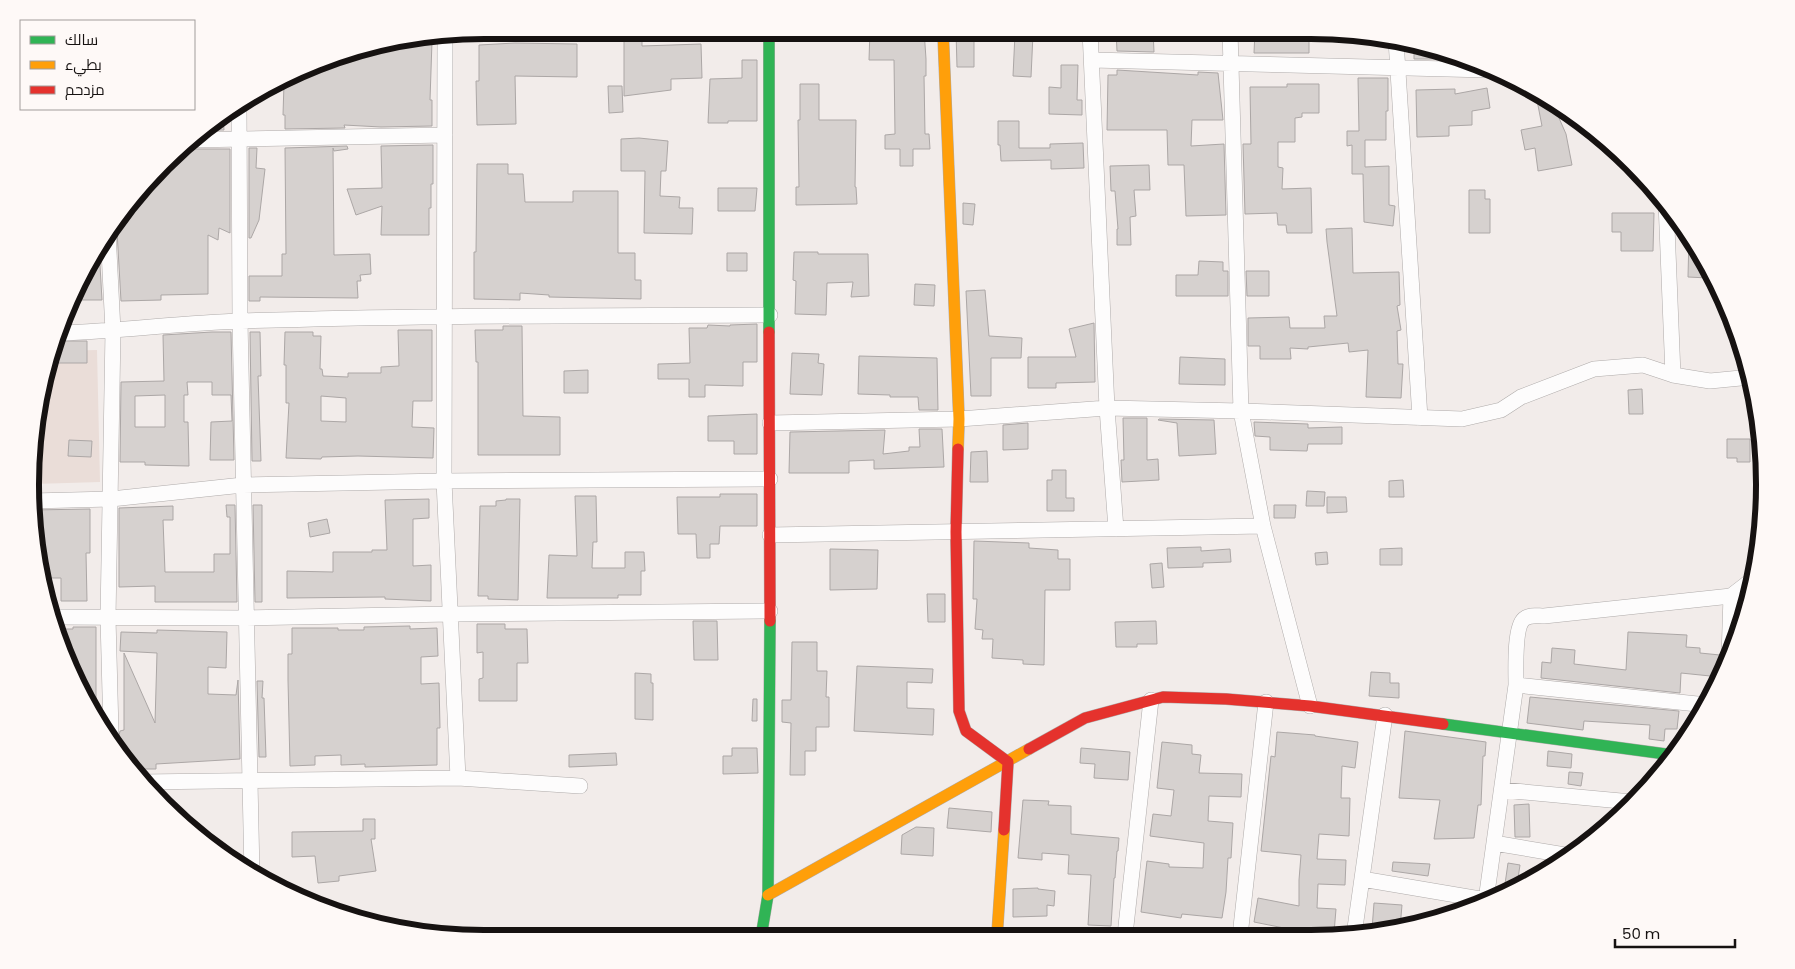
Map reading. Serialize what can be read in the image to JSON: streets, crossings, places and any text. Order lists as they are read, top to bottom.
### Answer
{
  "legend": ["سالك", "بطيء", "مزدحم"],
  "scale_bar": "50 m"
}
